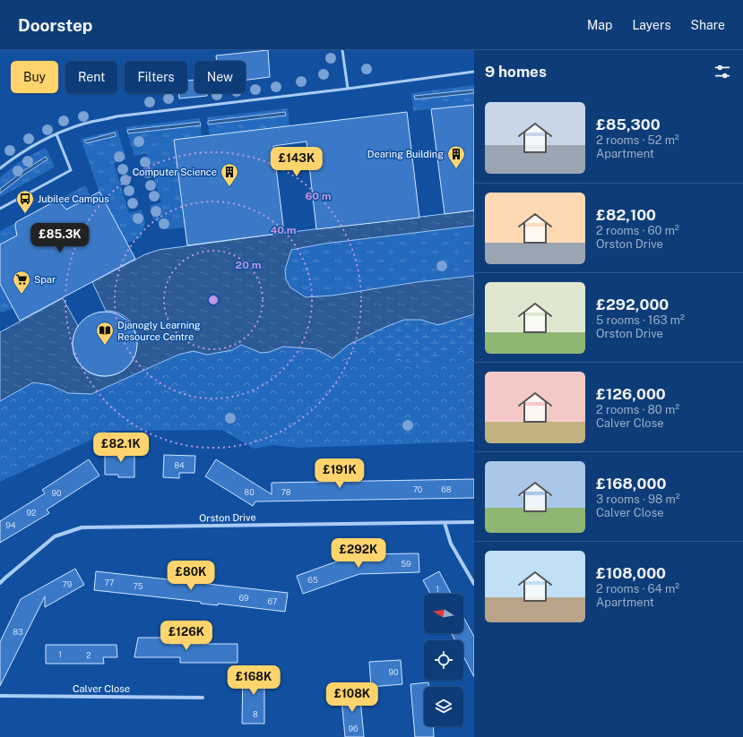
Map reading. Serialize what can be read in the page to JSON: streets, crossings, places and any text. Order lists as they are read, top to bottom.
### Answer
{
  "streets": {
    "street": ["Orston Drive", "Calver Close"]
  },
  "places": {
    "building": ["Dearing Building", "Computer Science"],
    "bus stop": ["Jubilee Campus"],
    "supermarket": ["Spar"],
    "library": ["Djanogly Learning Resource Centre"]
  },
  "house_numbers": [
    "84",
    "70",
    "68",
    "80",
    "78",
    "90",
    "92",
    "94",
    "59",
    "65",
    "77",
    "79",
    "75",
    "1",
    "69",
    "67",
    "83",
    "1",
    "2",
    "90",
    "8",
    "96"
  ],
  "north": "left",
  "page": {
    "header": "Doorstep",
    "nav": ["Map", "Layers", "Share"],
    "heading": "9 homes",
    "chip": [
      "Buy",
      "Rent",
      "Filters",
      "New"
    ],
    "list": [
      {
        "name": "£85,300",
        "note": "2 rooms · 52 m² · Apartment"
      },
      {
        "name": "£82,100",
        "note": "2 rooms · 60 m² · Orston Drive"
      },
      {
        "name": "£292,000",
        "note": "5 rooms · 163 m² · Orston Drive"
      },
      {
        "name": "£126,000",
        "note": "2 rooms · 80 m² · Calver Close"
      },
      {
        "name": "£168,000",
        "note": "3 rooms · 98 m² · Calver Close"
      },
      {
        "name": "£108,000",
        "note": "2 rooms · 64 m² · Apartment"
      }
    ],
    "price": [
      "£143K",
      "£85.3K",
      "£82.1K",
      "£191K",
      "£292K",
      "£80K",
      "£126K",
      "£168K",
      "£108K"
    ]
  },
  "rings": ["60 m", "40 m", "20 m"]
}
